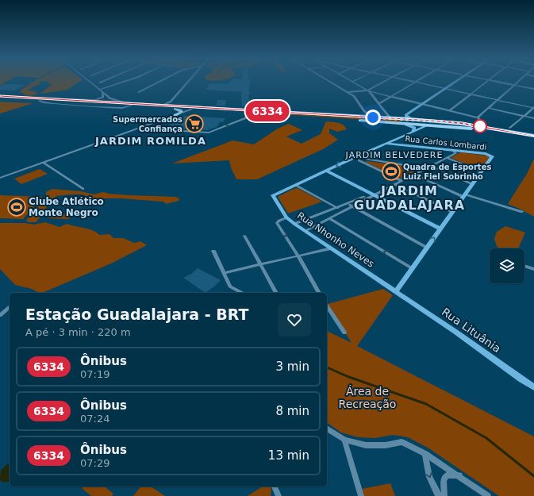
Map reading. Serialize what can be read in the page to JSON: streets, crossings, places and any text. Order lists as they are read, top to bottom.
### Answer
{
  "streets": {
    "street": ["Rua Carlos Lombardi", "Rua Nhonho Neves", "Rua Lituânia"]
  },
  "crossings": [
    ["Rua Nhonho Neves", "Rua Lituânia"]
  ],
  "districts": ["JARDIM ROMILDA", "JARDIM BELVEDERE", "JARDIM GUADALAJARA"],
  "parks": ["Área de Recreação"],
  "places": {
    "supermarket": ["Supermercados Confiança"],
    "sports": ["Quadra de Esportes Luiz Fiel Sobrinho", "Clube Atlético Monte Negro"]
  },
  "lines": ["bus line 6334"],
  "page": {
    "on_map": "6334",
    "heading": ["Estação Guadalajara - BRT", "A pé · 3 min · 220 m"],
    "list": [
      {
        "mark": "6334",
        "name": "Ônibus",
        "note": "07:19",
        "value": "3 min"
      },
      {
        "mark": "6334",
        "name": "Ônibus",
        "note": "07:24",
        "value": "8 min"
      },
      {
        "mark": "6334",
        "name": "Ônibus",
        "note": "07:29",
        "value": "13 min"
      }
    ]
  }
}
